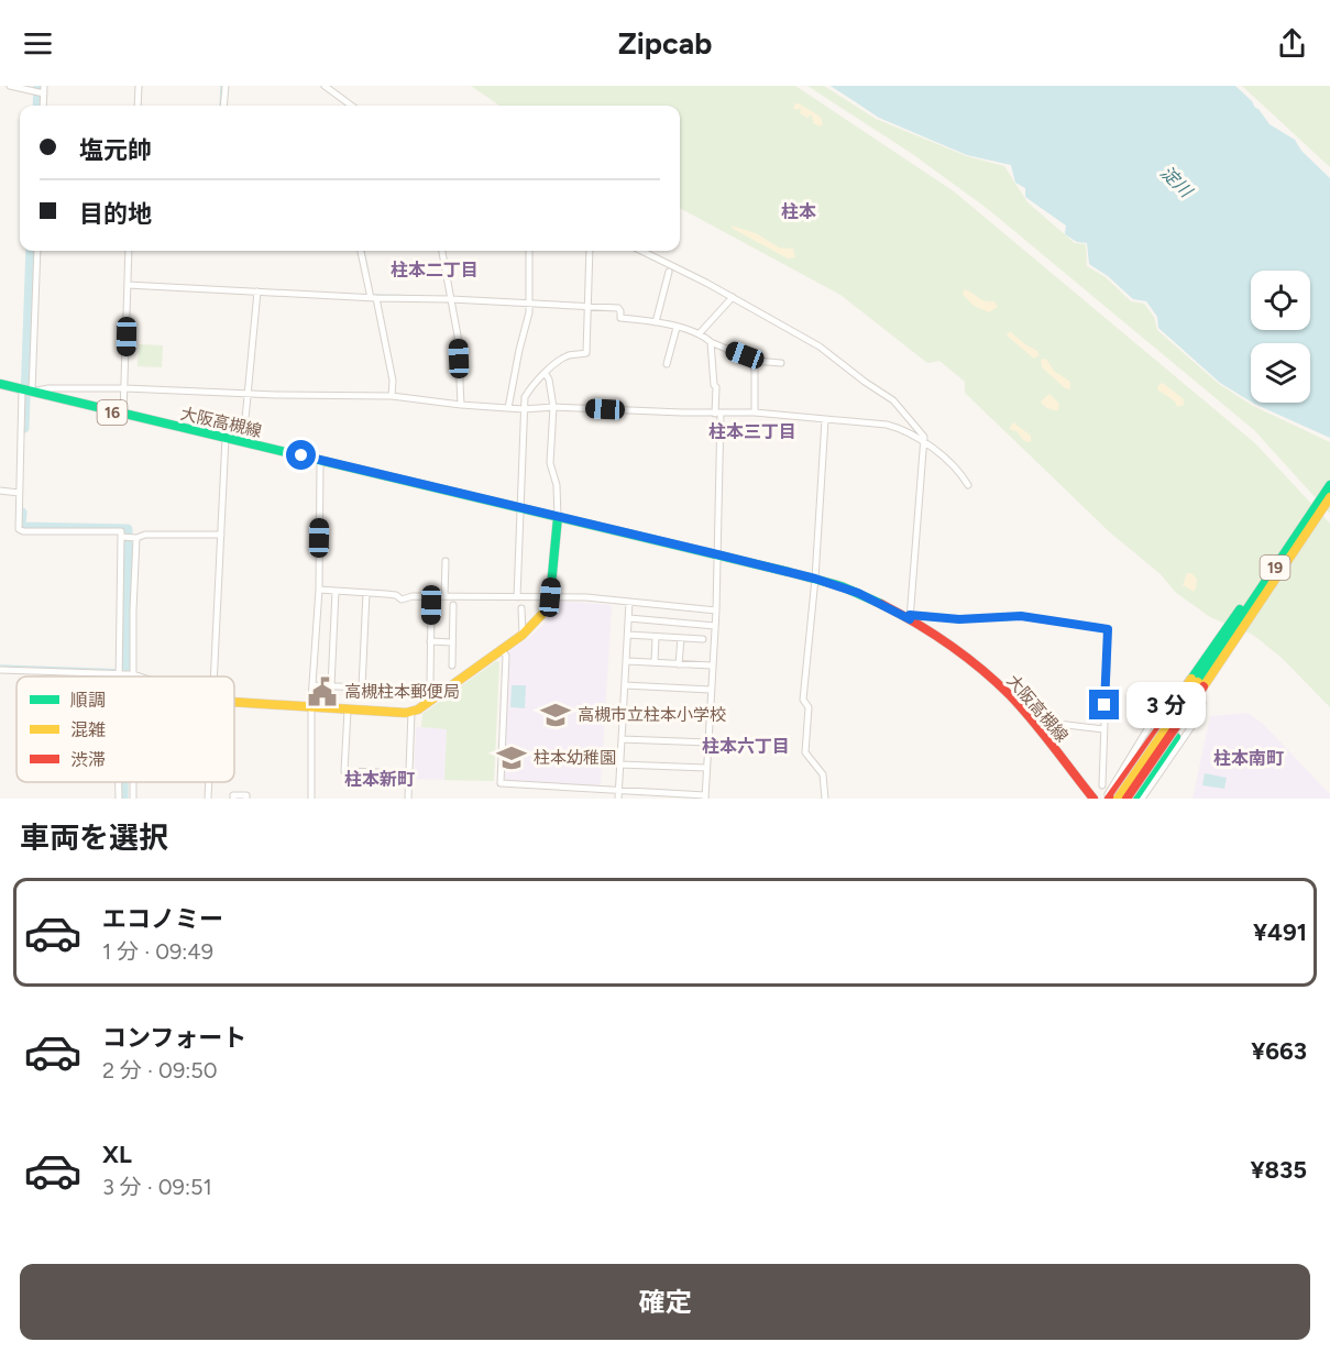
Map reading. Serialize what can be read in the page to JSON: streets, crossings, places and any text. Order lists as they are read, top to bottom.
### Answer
{
  "streets": {
    "main road": ["16", "大阪高槻線", "19"]
  },
  "districts": [
    "柱本",
    "柱本二丁目",
    "柱本三丁目",
    "柱本六丁目",
    "柱本南町",
    "柱本新町"
  ],
  "water": ["淀川"],
  "places": {
    "public building": ["高槻柱本郵便局"],
    "school or university": ["高槻市立柱本小学校", "柱本幼稚園"]
  },
  "legend": ["順調", "混雑", "渋滞"],
  "page": {
    "header": "Zipcab",
    "banner": ["塩元帥", "目的地"],
    "bubble": "3 分",
    "heading": "車両を選択",
    "list": [
      {
        "name": "エコノミー",
        "note": "1 分 · 09:49",
        "value": "¥491"
      },
      {
        "name": "コンフォート",
        "note": "2 分 · 09:50",
        "value": "¥663"
      },
      {
        "name": "XL",
        "note": "3 分 · 09:51",
        "value": "¥835"
      }
    ],
    "buttons": "確定"
  }
}
